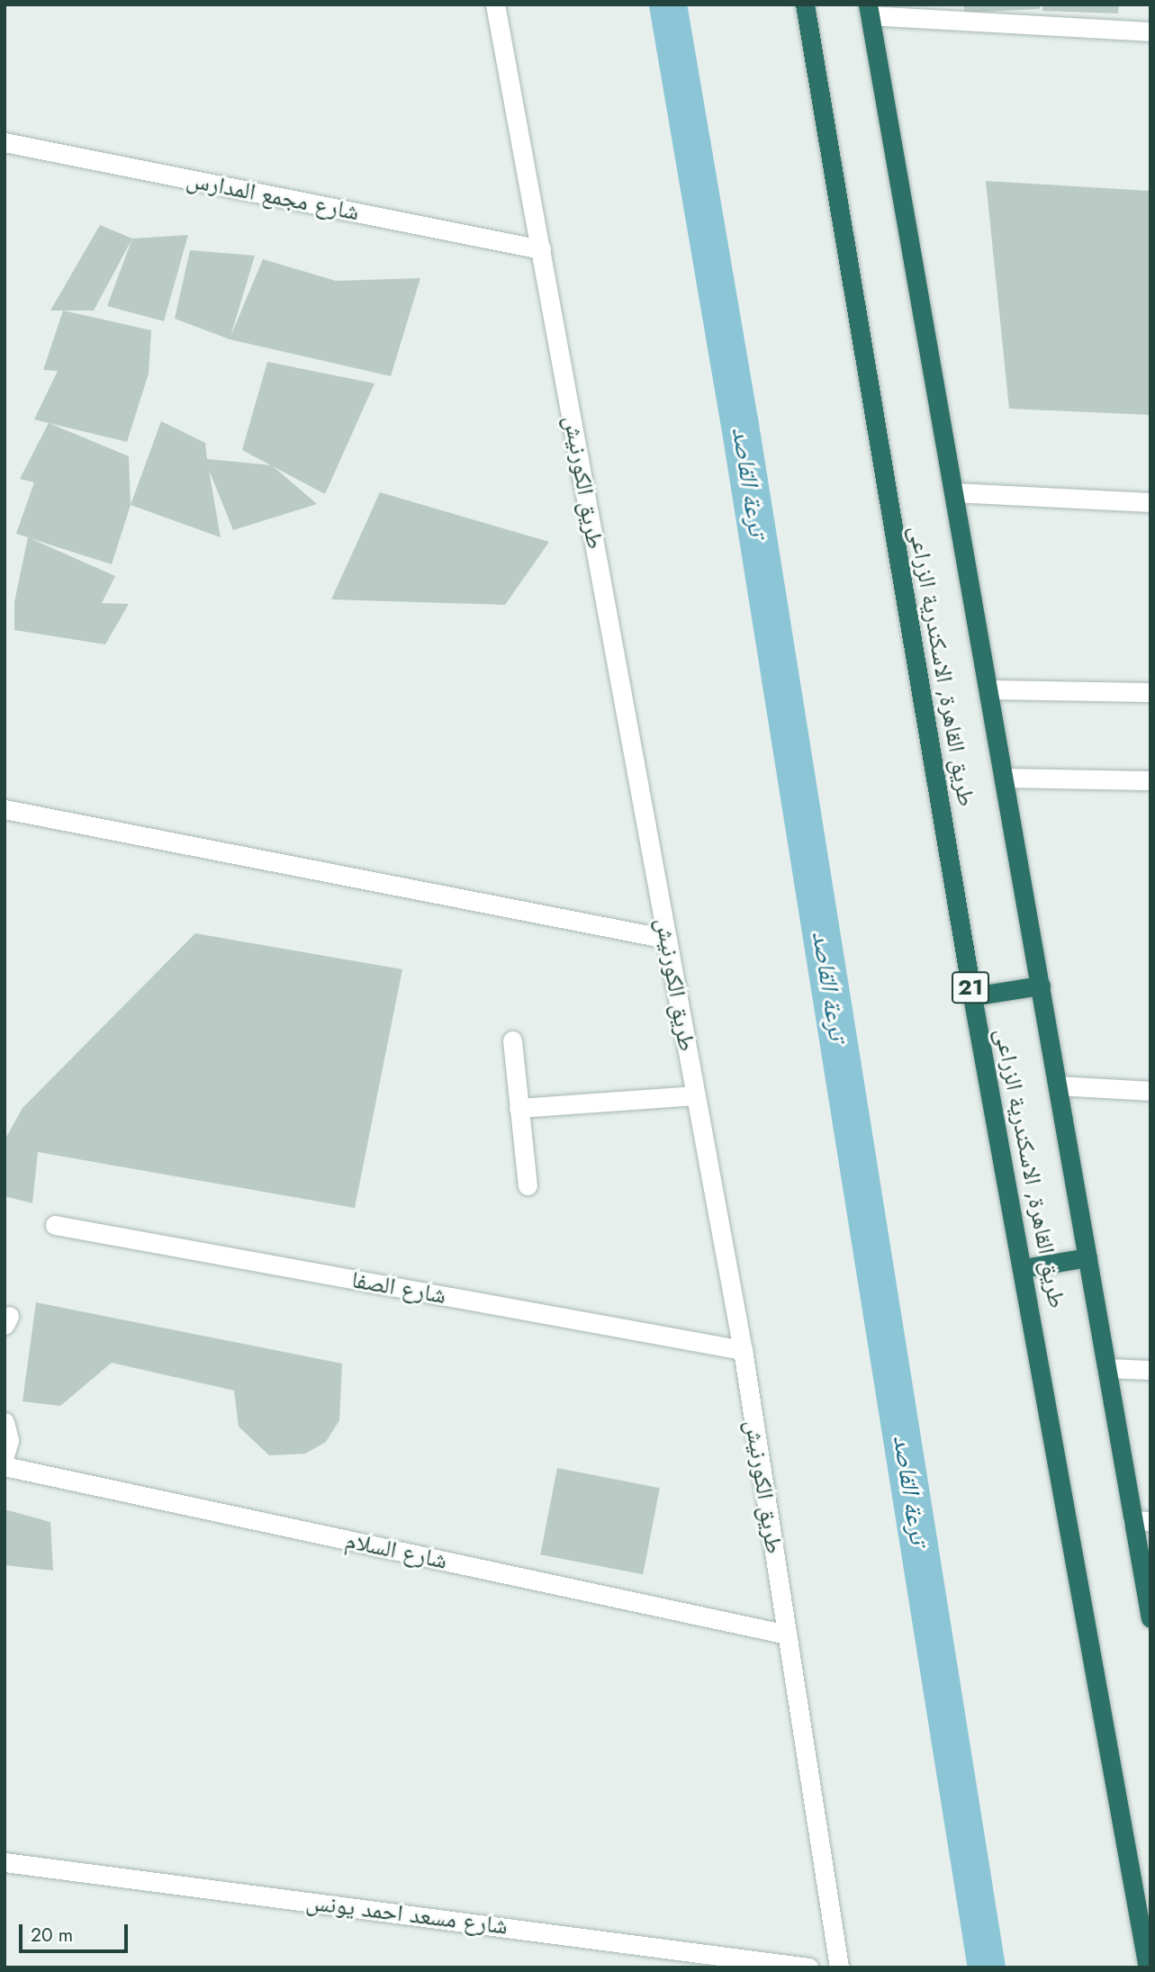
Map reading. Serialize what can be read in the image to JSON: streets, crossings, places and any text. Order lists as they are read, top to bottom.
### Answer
{
  "streets": {
    "highway": ["طريق القاهرة, الاسكندرية الزراعى", "21"],
    "street": [
      "شارع مجمع المدارس",
      "طريق الكورنيش",
      "شارع الصفا",
      "شارع السلام",
      "شارع مسعد احمد يونس"
    ]
  },
  "crossings": [
    ["شارع مجمع المدارس", "طريق الكورنيش"],
    ["طريق الكورنيش", "شارع الصفا"],
    ["طريق الكورنيش", "شارع السلام"]
  ],
  "water": ["ترعة القاصد"],
  "scale_bar": "20 m"
}
